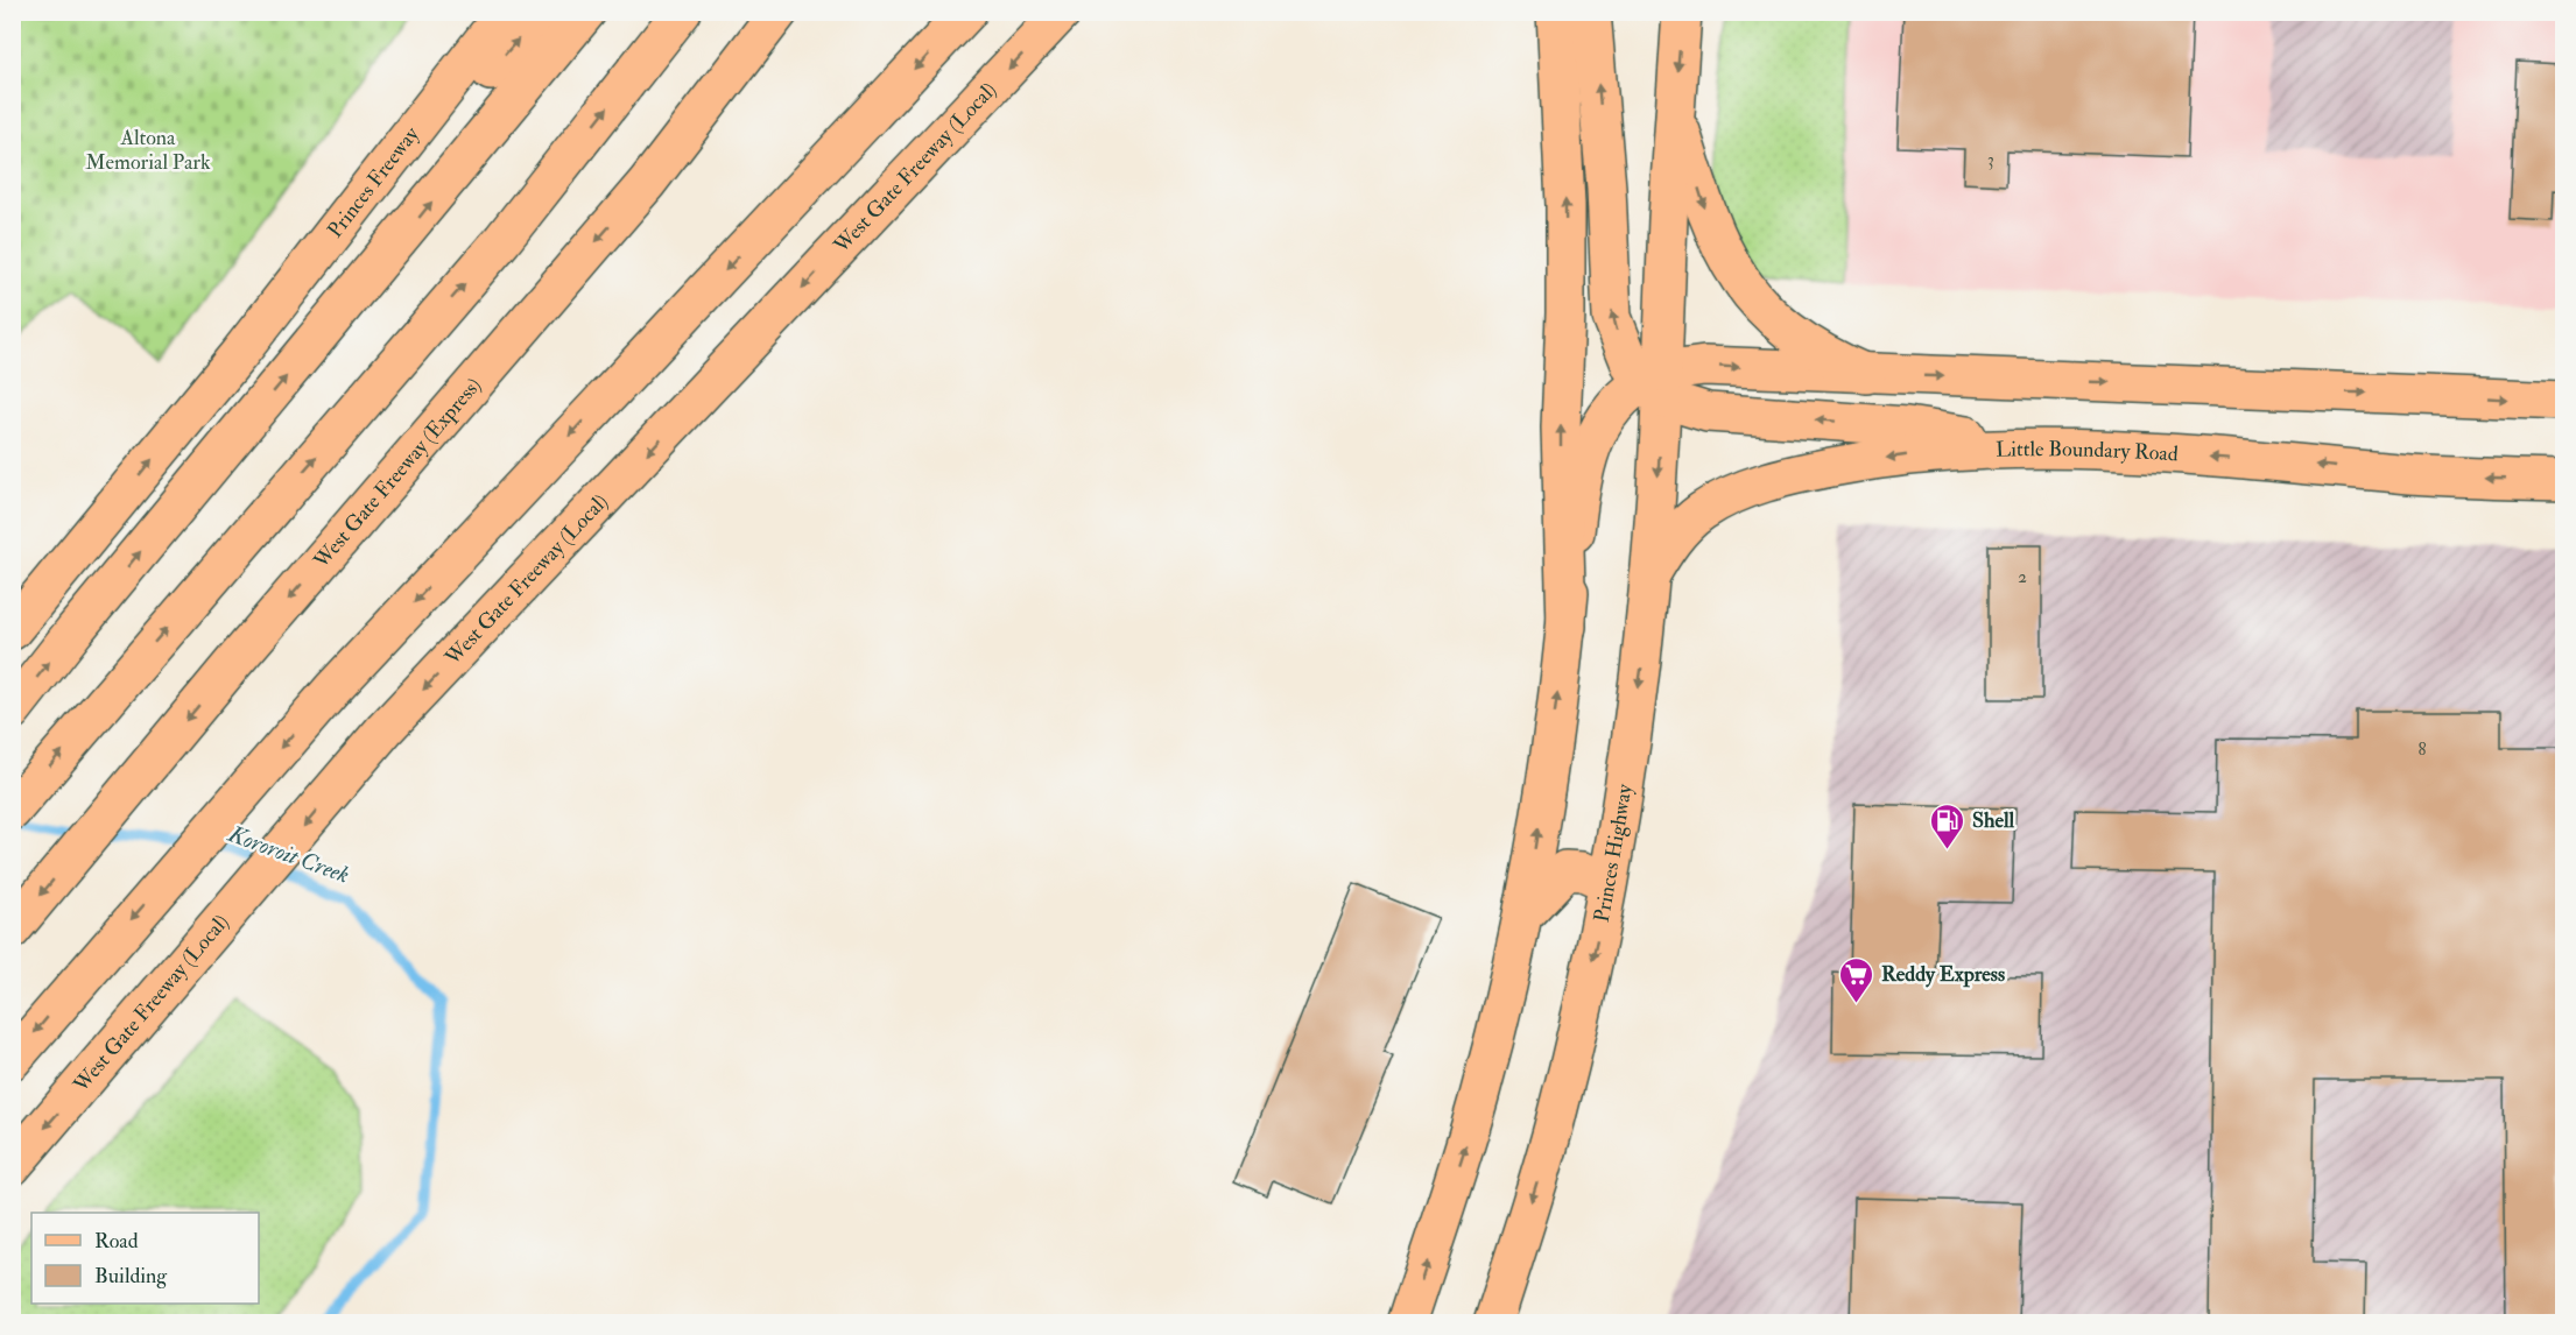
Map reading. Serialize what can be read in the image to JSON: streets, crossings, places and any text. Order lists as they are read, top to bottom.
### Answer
{
  "streets": {
    "main road": [
      "West Gate Freeway (Local)",
      "Princes Freeway",
      "Little Boundary Road",
      "West Gate Freeway (Express)",
      "Princes Highway"
    ]
  },
  "crossings": [
    ["Little Boundary Road", "Princes Highway"]
  ],
  "water": ["Kororoit Creek"],
  "parks": ["Altona Memorial Park"],
  "places": {
    "fuel station": ["Shell"],
    "supermarket": ["Reddy Express"]
  },
  "house_numbers": ["3", "2", "8"],
  "legend": ["Road", "Building"]
}
